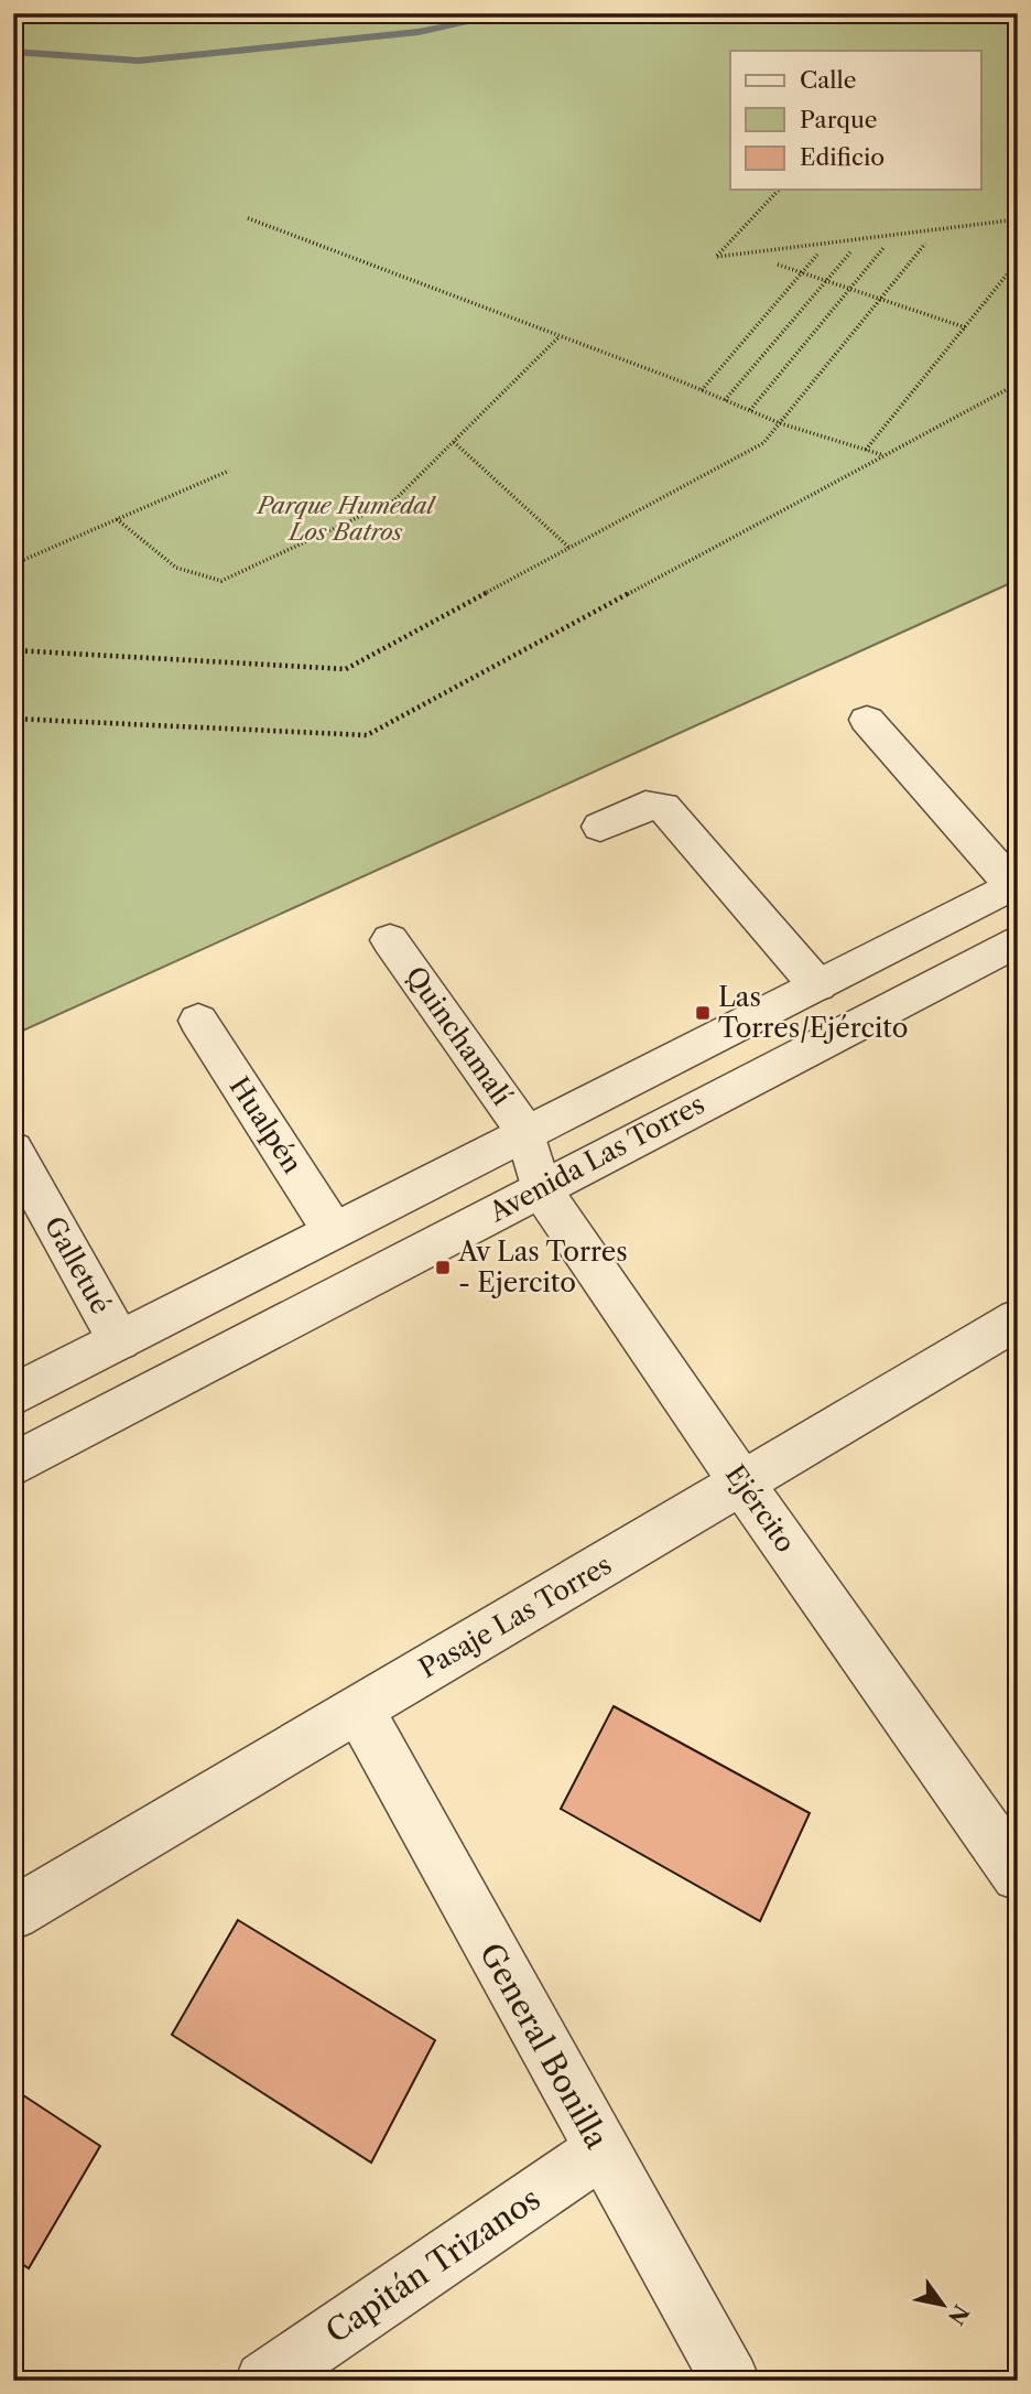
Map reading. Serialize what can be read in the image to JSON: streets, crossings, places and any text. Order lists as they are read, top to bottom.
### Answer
{
  "streets": {
    "street": [
      "Quinchamalí",
      "Hualpén",
      "Avenida Las Torres",
      "Galletué",
      "Ejército",
      "Pasaje Las Torres",
      "General Bonilla",
      "Capitán Trizanos"
    ]
  },
  "crossings": [
    ["Quinchamalí", "Avenida Las Torres"],
    ["Quinchamalí", "Ejército"],
    ["Hualpén", "Avenida Las Torres"],
    ["Avenida Las Torres", "Galletué"],
    ["Avenida Las Torres", "Ejército"],
    ["Ejército", "Pasaje Las Torres"],
    ["Pasaje Las Torres", "General Bonilla"],
    ["General Bonilla", "Capitán Trizanos"]
  ],
  "parks": ["Parque Humedal Los Batros"],
  "places": {
    "transit": ["Las Torres/Ejército", "Av Las Torres - Ejercito"]
  },
  "legend": ["Calle", "Parque", "Edificio"],
  "north": "bottom right"
}
